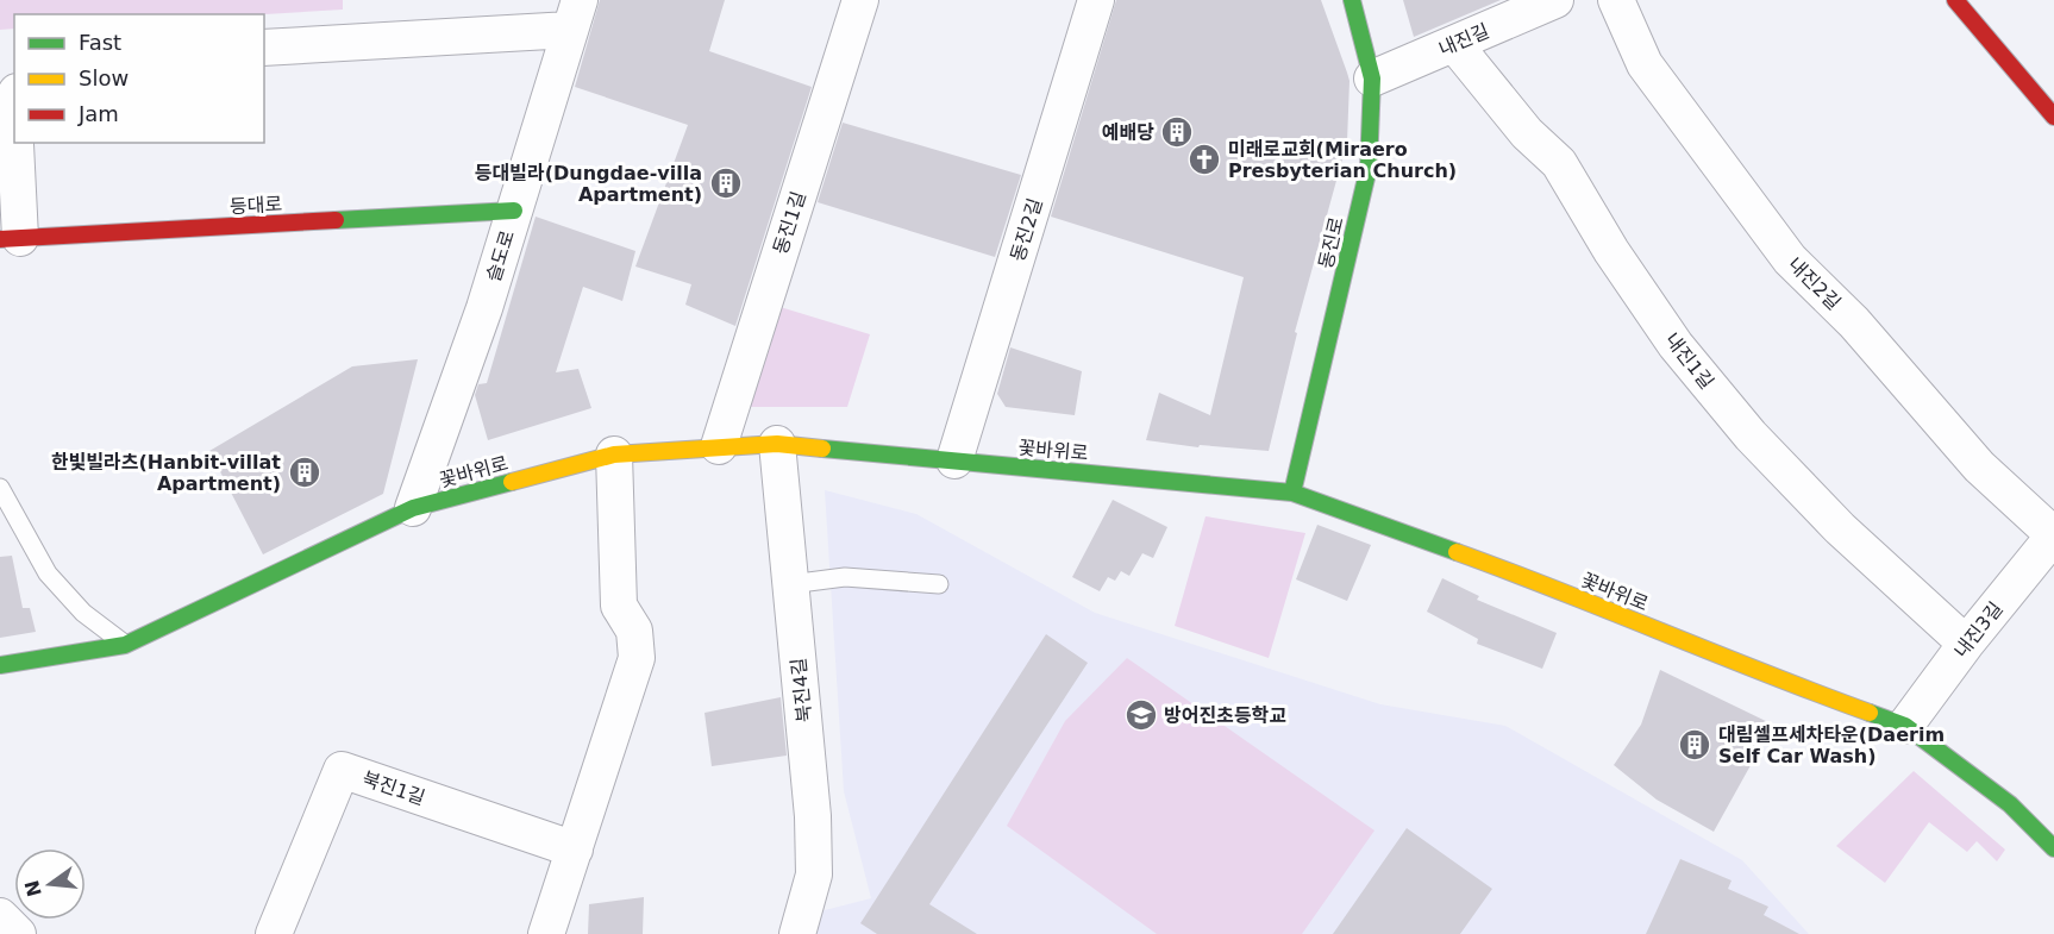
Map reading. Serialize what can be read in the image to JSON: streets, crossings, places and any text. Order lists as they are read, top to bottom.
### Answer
{
  "streets": {
    "street": [
      "내진길",
      "등대로",
      "동진1길",
      "동진2길",
      "동진로",
      "슬도로",
      "내진2길",
      "내진1길",
      "꽃바위로",
      "내진3길",
      "북진4길",
      "북진1길"
    ]
  },
  "crossings": [
    ["내진길", "동진로"],
    ["내진길", "내진1길"],
    ["등대로", "슬도로"],
    ["동진1길", "꽃바위로"],
    ["동진2길", "꽃바위로"],
    ["동진로", "꽃바위로"],
    ["슬도로", "꽃바위로"],
    ["내진2길", "내진3길"],
    ["내진1길", "내진3길"],
    ["꽃바위로", "내진3길"],
    ["꽃바위로", "북진4길"]
  ],
  "places": {
    "building": [
      "예배당",
      "등대빌라(Dungdae-villa Apartment)",
      "한빛빌라츠(Hanbit-villat Apartment)",
      "대림셀프세차타운(Daerim Self Car Wash)"
    ],
    "church": ["미래로교회(Miraero Presbyterian Church)"],
    "school or university": ["방어진초등학교"]
  },
  "legend": ["Fast", "Slow", "Jam"],
  "north": "left"
}
